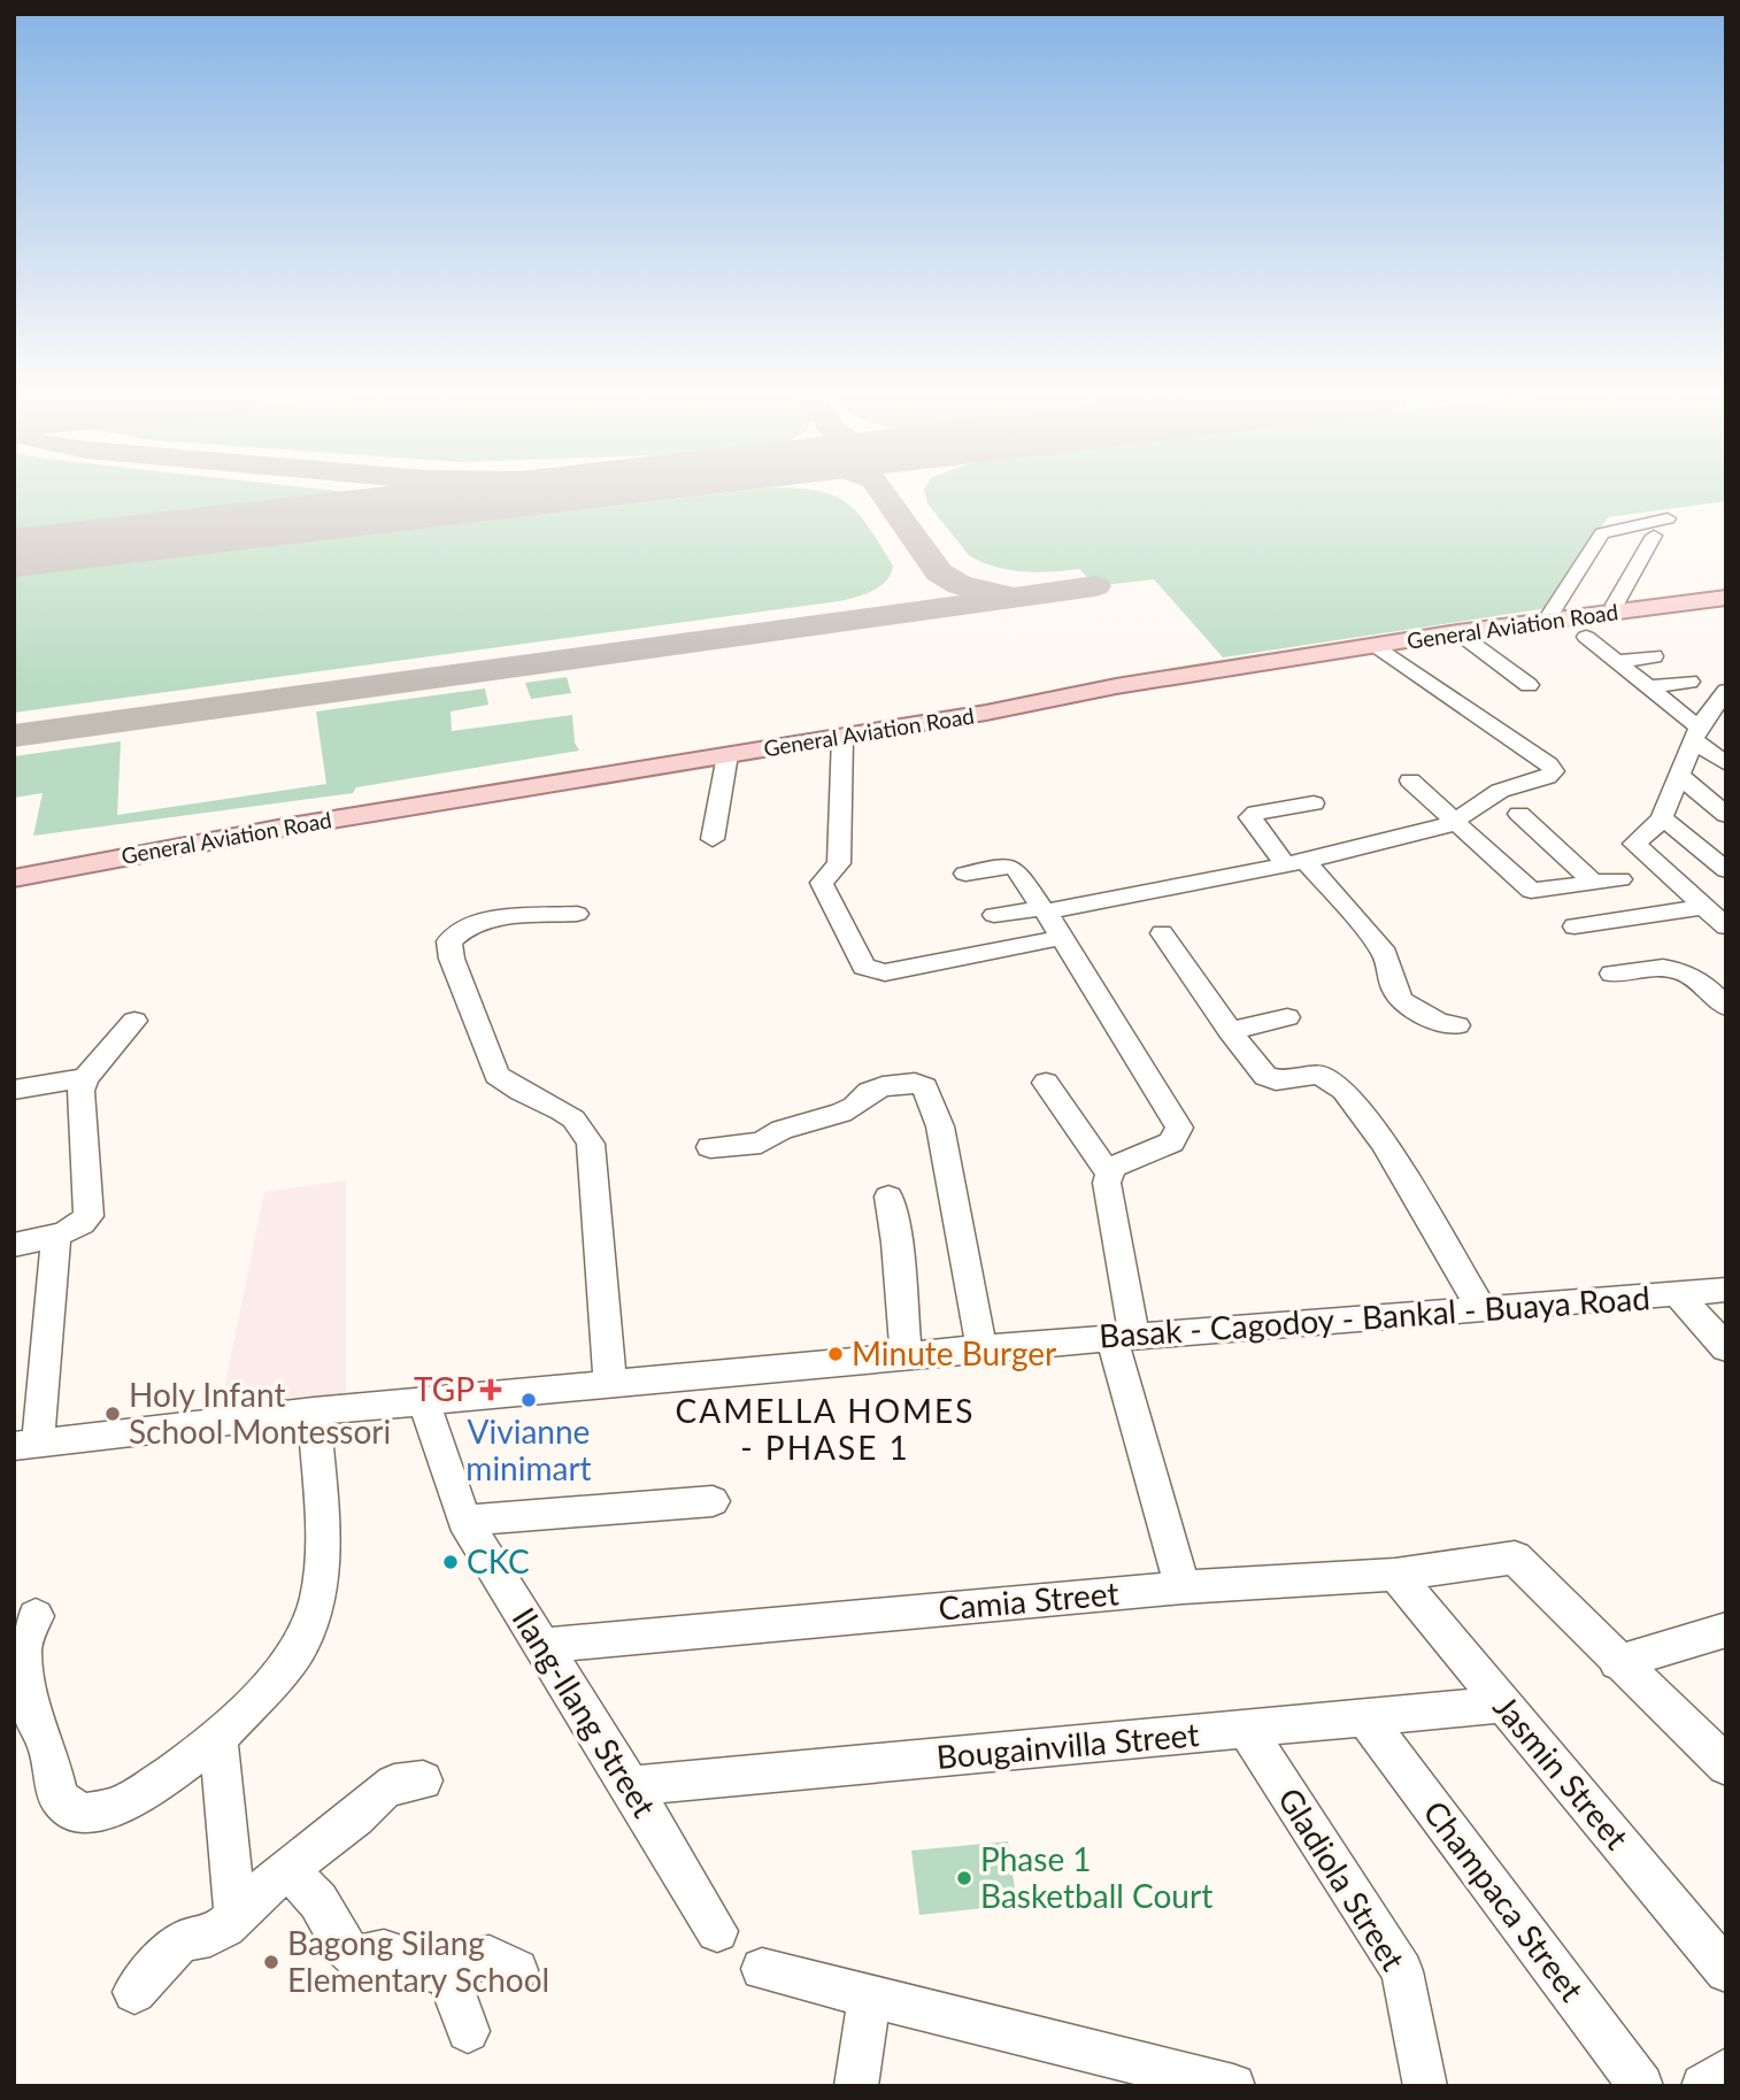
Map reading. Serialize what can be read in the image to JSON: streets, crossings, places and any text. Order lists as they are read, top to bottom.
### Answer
{
  "streets": {
    "main road": ["General Aviation Road"],
    "street": [
      "Basak - Cagodoy - Bankal - Buaya Road",
      "Camia Street",
      "Ilang-Ilang Street",
      "Bougainvilla Street",
      "Jasmin Street",
      "Gladiola Street",
      "Champaca Street"
    ]
  },
  "crossings": [
    ["Basak - Cagodoy - Bankal - Buaya Road", "Ilang-Ilang Street"],
    ["Camia Street", "Ilang-Ilang Street"],
    ["Camia Street", "Jasmin Street"],
    ["Ilang-Ilang Street", "Bougainvilla Street"],
    ["Bougainvilla Street", "Jasmin Street"],
    ["Bougainvilla Street", "Gladiola Street"],
    ["Bougainvilla Street", "Champaca Street"]
  ],
  "districts": ["CAMELLA HOMES - PHASE 1"],
  "places": {
    "other": [
      "Minute Burger",
      "Vivianne minimart",
      "Holy Infant School Montessori",
      "CKC",
      "Phase 1 Basketball Court",
      "Bagong Silang Elementary School"
    ],
    "health": ["TGP"]
  }
}
